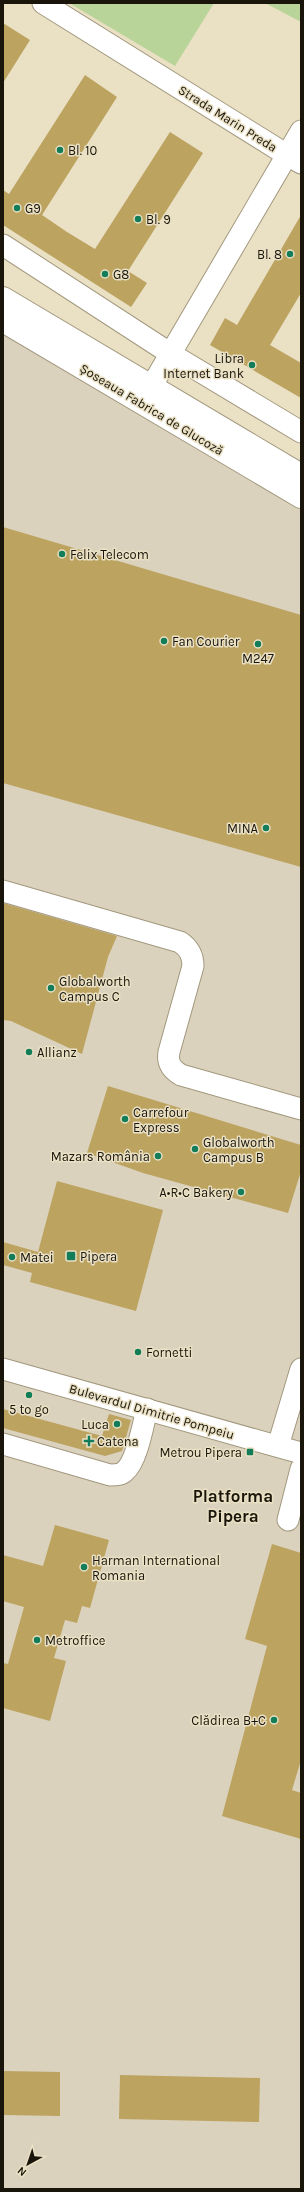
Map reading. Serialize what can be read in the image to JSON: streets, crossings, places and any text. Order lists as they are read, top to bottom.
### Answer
{
  "streets": {
    "main road": ["Șoseaua Fabrica de Glucoză"],
    "street": ["Strada Marin Preda", "Bulevardul Dimitrie Pompeiu"]
  },
  "crossings": [
    ["Strada Marin Preda", "Șoseaua Fabrica de Glucoză"]
  ],
  "districts": ["Platforma Pipera"],
  "places": {
    "other": [
      "Bl. 10",
      "G9",
      "Bl. 9",
      "Bl. 8",
      "G8",
      "Libra Internet Bank",
      "Felix Telecom",
      "Fan Courier",
      "M247",
      "MINA",
      "Globalworth Campus C",
      "Allianz",
      "Carrefour Express",
      "Globalworth Campus B",
      "Mazars România",
      "A•R•C Bakery",
      "Matei",
      "Fornetti",
      "5 to go",
      "Luca",
      "Harman International Romania",
      "Metroffice",
      "Clădirea B+C"
    ],
    "transit": ["Pipera", "Metrou Pipera"],
    "health": ["Catena"]
  },
  "north": "bottom left"
}
